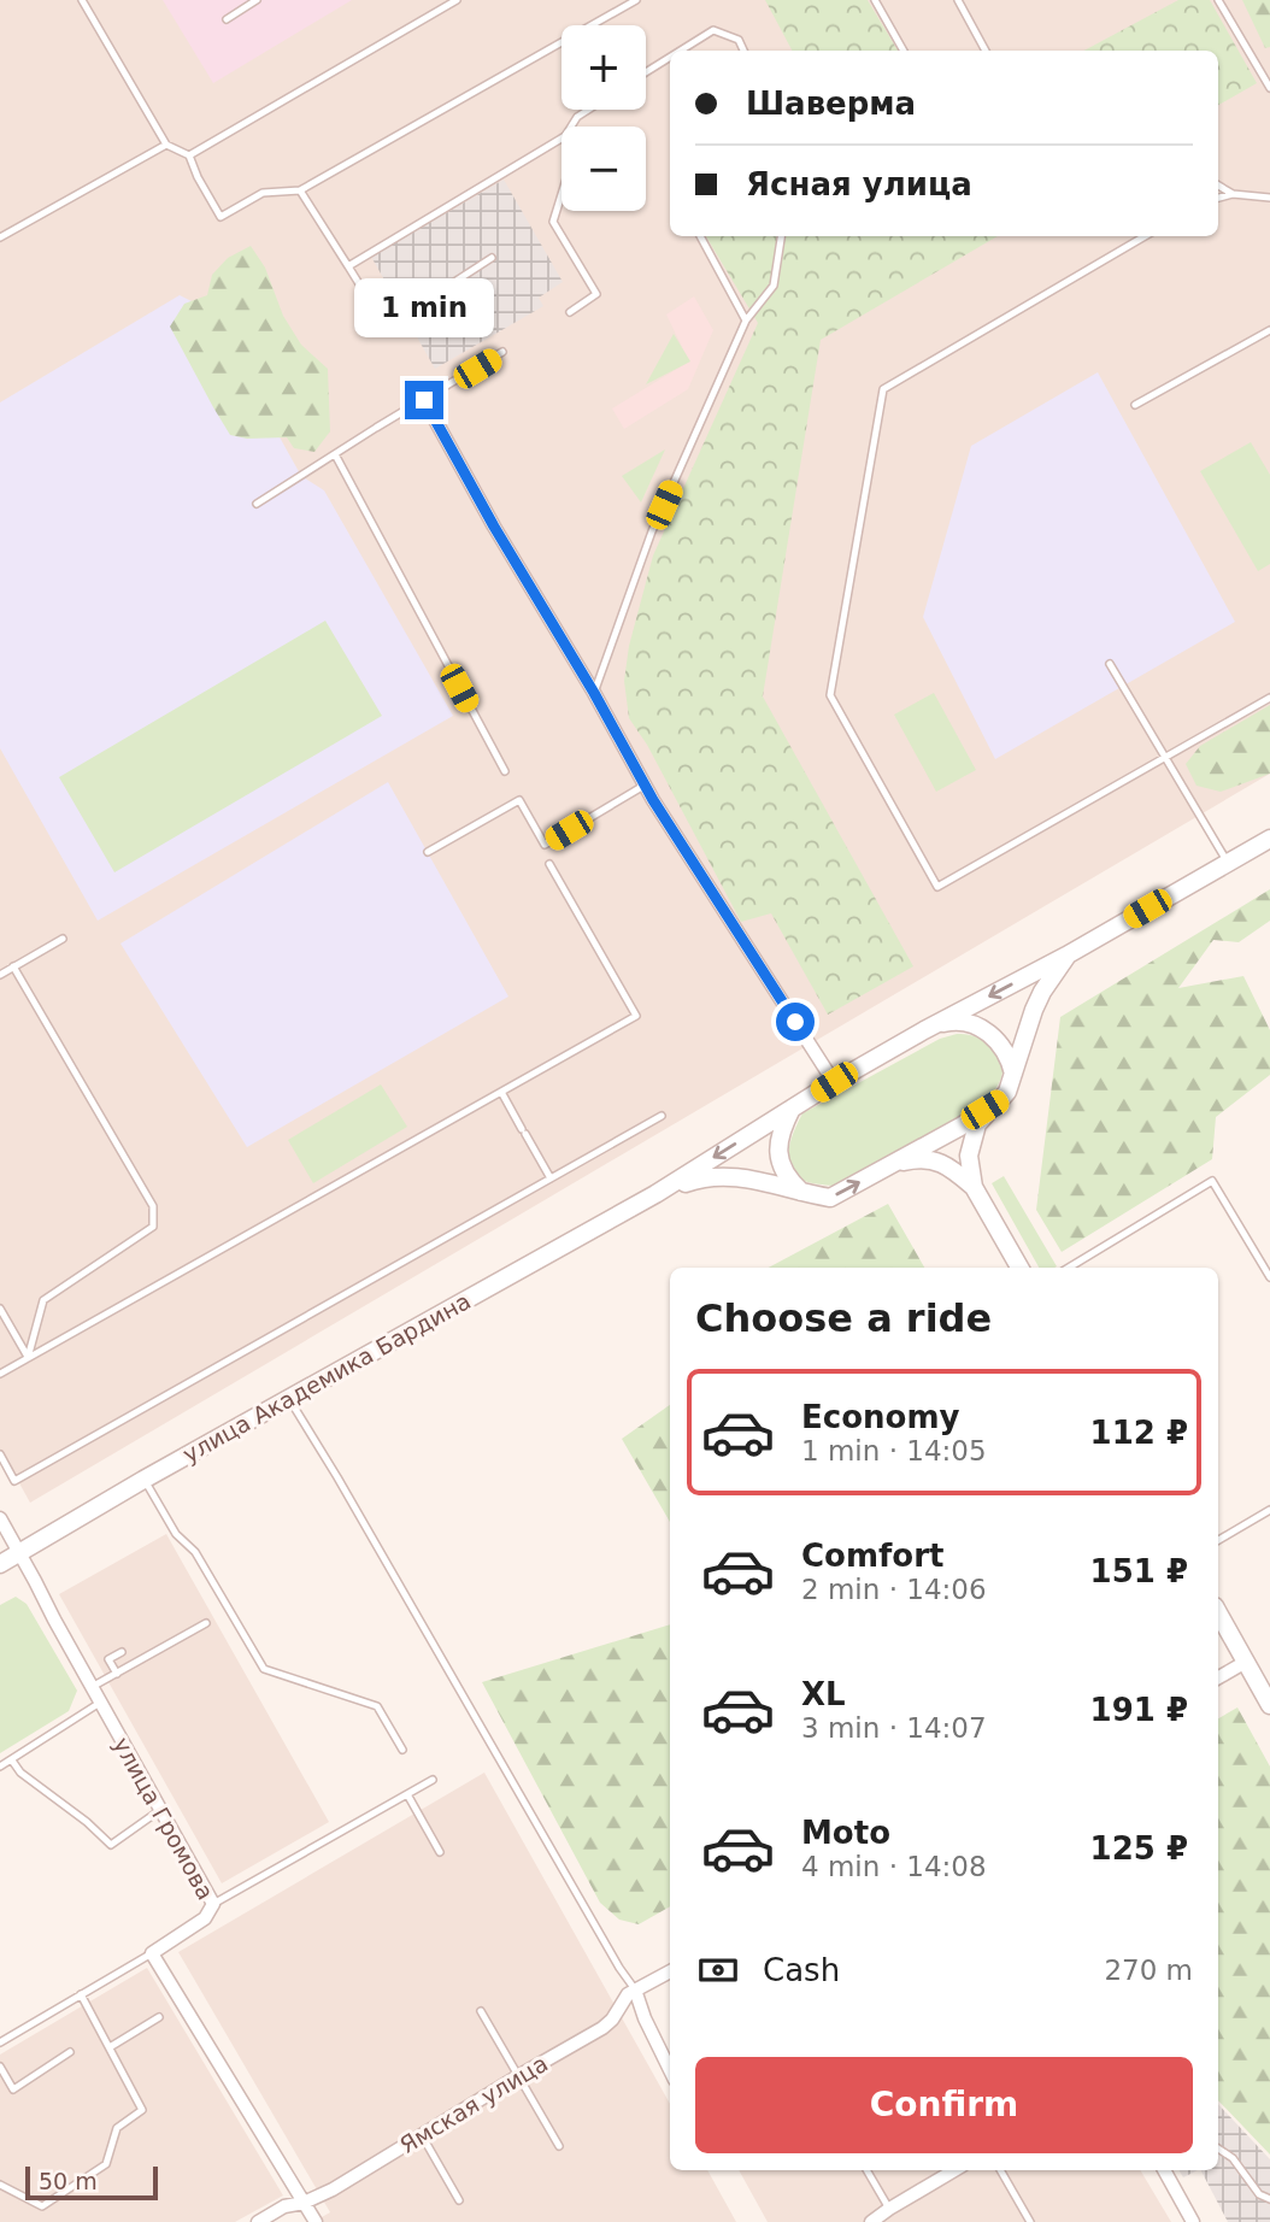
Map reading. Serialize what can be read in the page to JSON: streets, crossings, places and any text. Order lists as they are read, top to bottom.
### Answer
{
  "streets": {
    "street": ["улица Академика Бардина", "улица Громова", "Ямская улица"]
  },
  "crossings": [
    ["улица Академика Бардина", "улица Громова"]
  ],
  "scale_bar": "50 m",
  "page": {
    "map_buttons": ["+", "−"],
    "banner": ["Шаверма", "Ясная улица"],
    "bubble": "1 min",
    "heading": "Choose a ride",
    "list": [
      {
        "name": "Economy",
        "note": "1 min · 14:05",
        "value": "112 ₽"
      },
      {
        "name": "Comfort",
        "note": "2 min · 14:06",
        "value": "151 ₽"
      },
      {
        "name": "XL",
        "note": "3 min · 14:07",
        "value": "191 ₽"
      },
      {
        "name": "Moto",
        "note": "4 min · 14:08",
        "value": "125 ₽"
      }
    ],
    "pay": ["Cash", "270 m"],
    "buttons": "Confirm",
    "scale": "50 m"
  }
}
